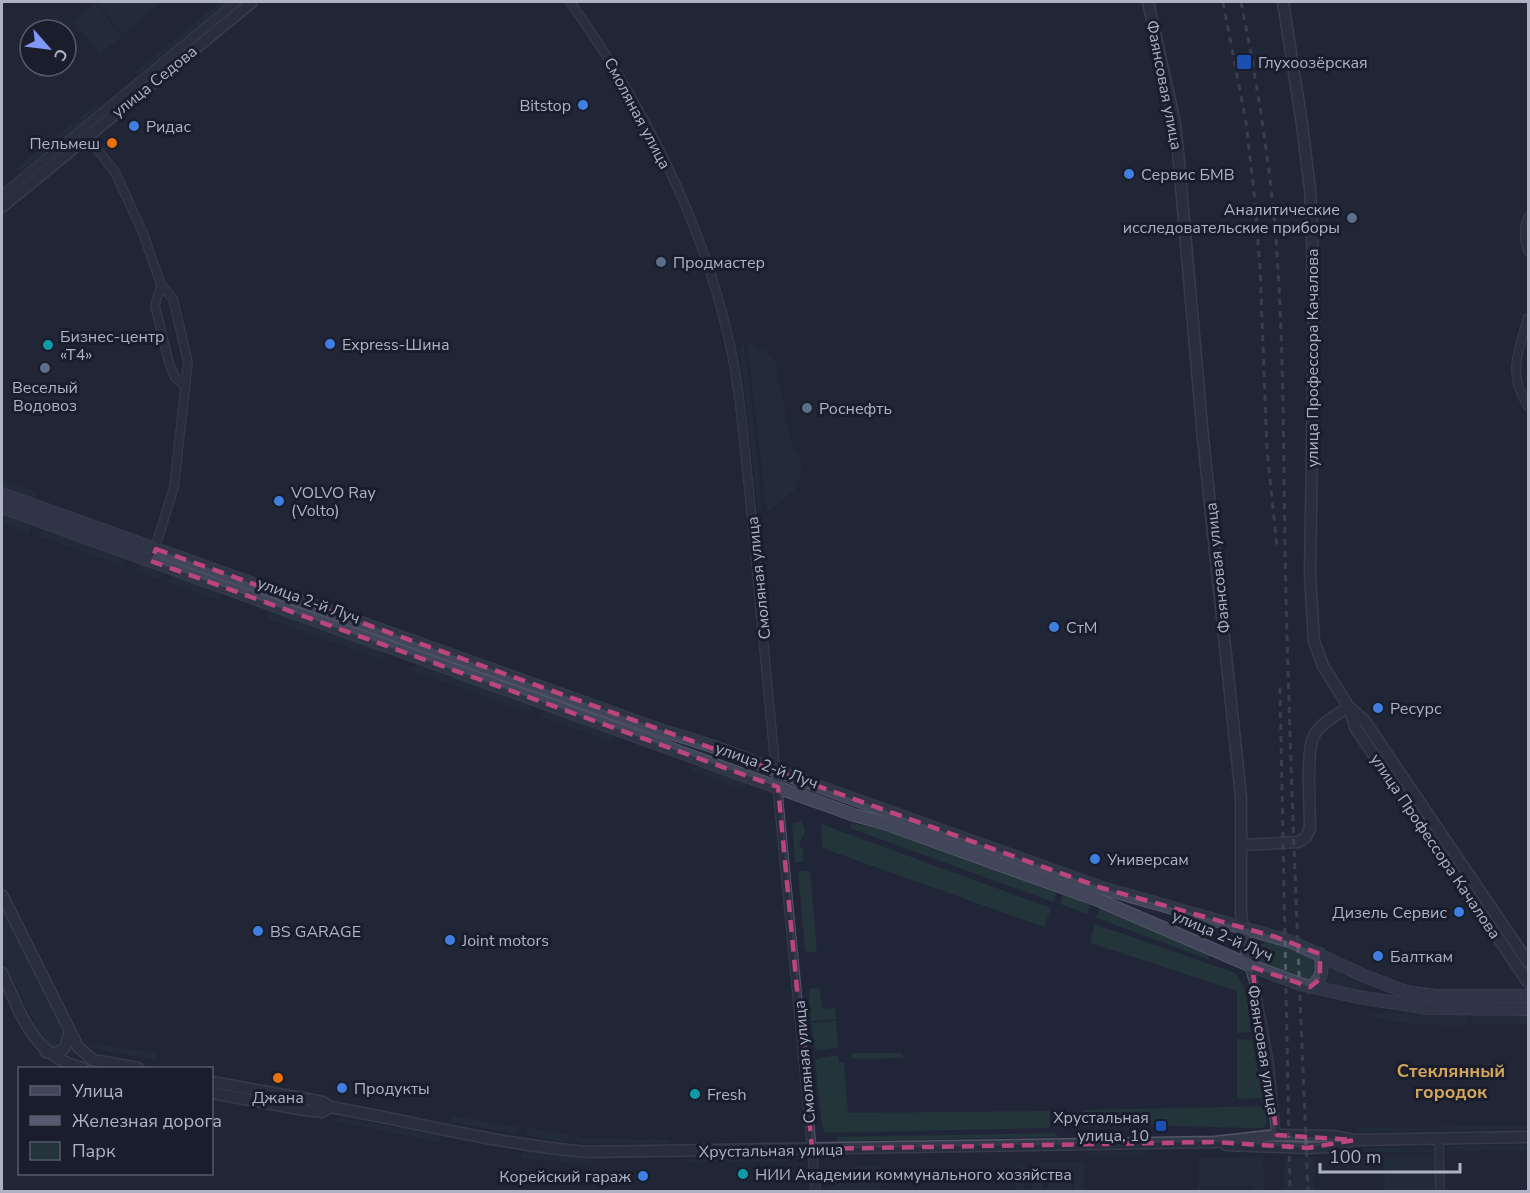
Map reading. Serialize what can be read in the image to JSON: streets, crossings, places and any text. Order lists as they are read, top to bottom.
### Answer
{
  "streets": {
    "main road": ["улица 2-й Луч"],
    "street": [
      "улица Седова",
      "Фаянсовая улица",
      "Смоляная улица",
      "улица Профессора Качалова",
      "Хрустальная улица"
    ]
  },
  "crossings": [
    ["Фаянсовая улица", "улица 2-й Луч"],
    ["Фаянсовая улица", "Хрустальная улица"],
    ["Смоляная улица", "улица 2-й Луч"],
    ["Смоляная улица", "Хрустальная улица"]
  ],
  "districts": ["Стеклянный городок"],
  "places": {
    "transit": ["Глухоозёрская", "Хрустальная улица, 10"],
    "other": [
      "Bitstop",
      "Ридас",
      "Пельмеш",
      "Сервис БМВ",
      "Аналитические исследовательские приборы",
      "Продмастер",
      "Express-Шина",
      "Бизнес-центр «Т4»",
      "Веселый Водовоз",
      "Роснефть",
      "VOLVO Ray (Volto)",
      "СтМ",
      "Ресурс",
      "Универсам",
      "Дизель Сервис",
      "BS GARAGE",
      "Joint motors",
      "Балткам",
      "Джана",
      "Продукты",
      "Fresh",
      "НИИ Академии коммунального хозяйства",
      "Корейский гараж"
    ]
  },
  "legend": ["Улица", "Железная дорога", "Парк"],
  "scale_bar": "100 m",
  "north": "bottom right"
}
